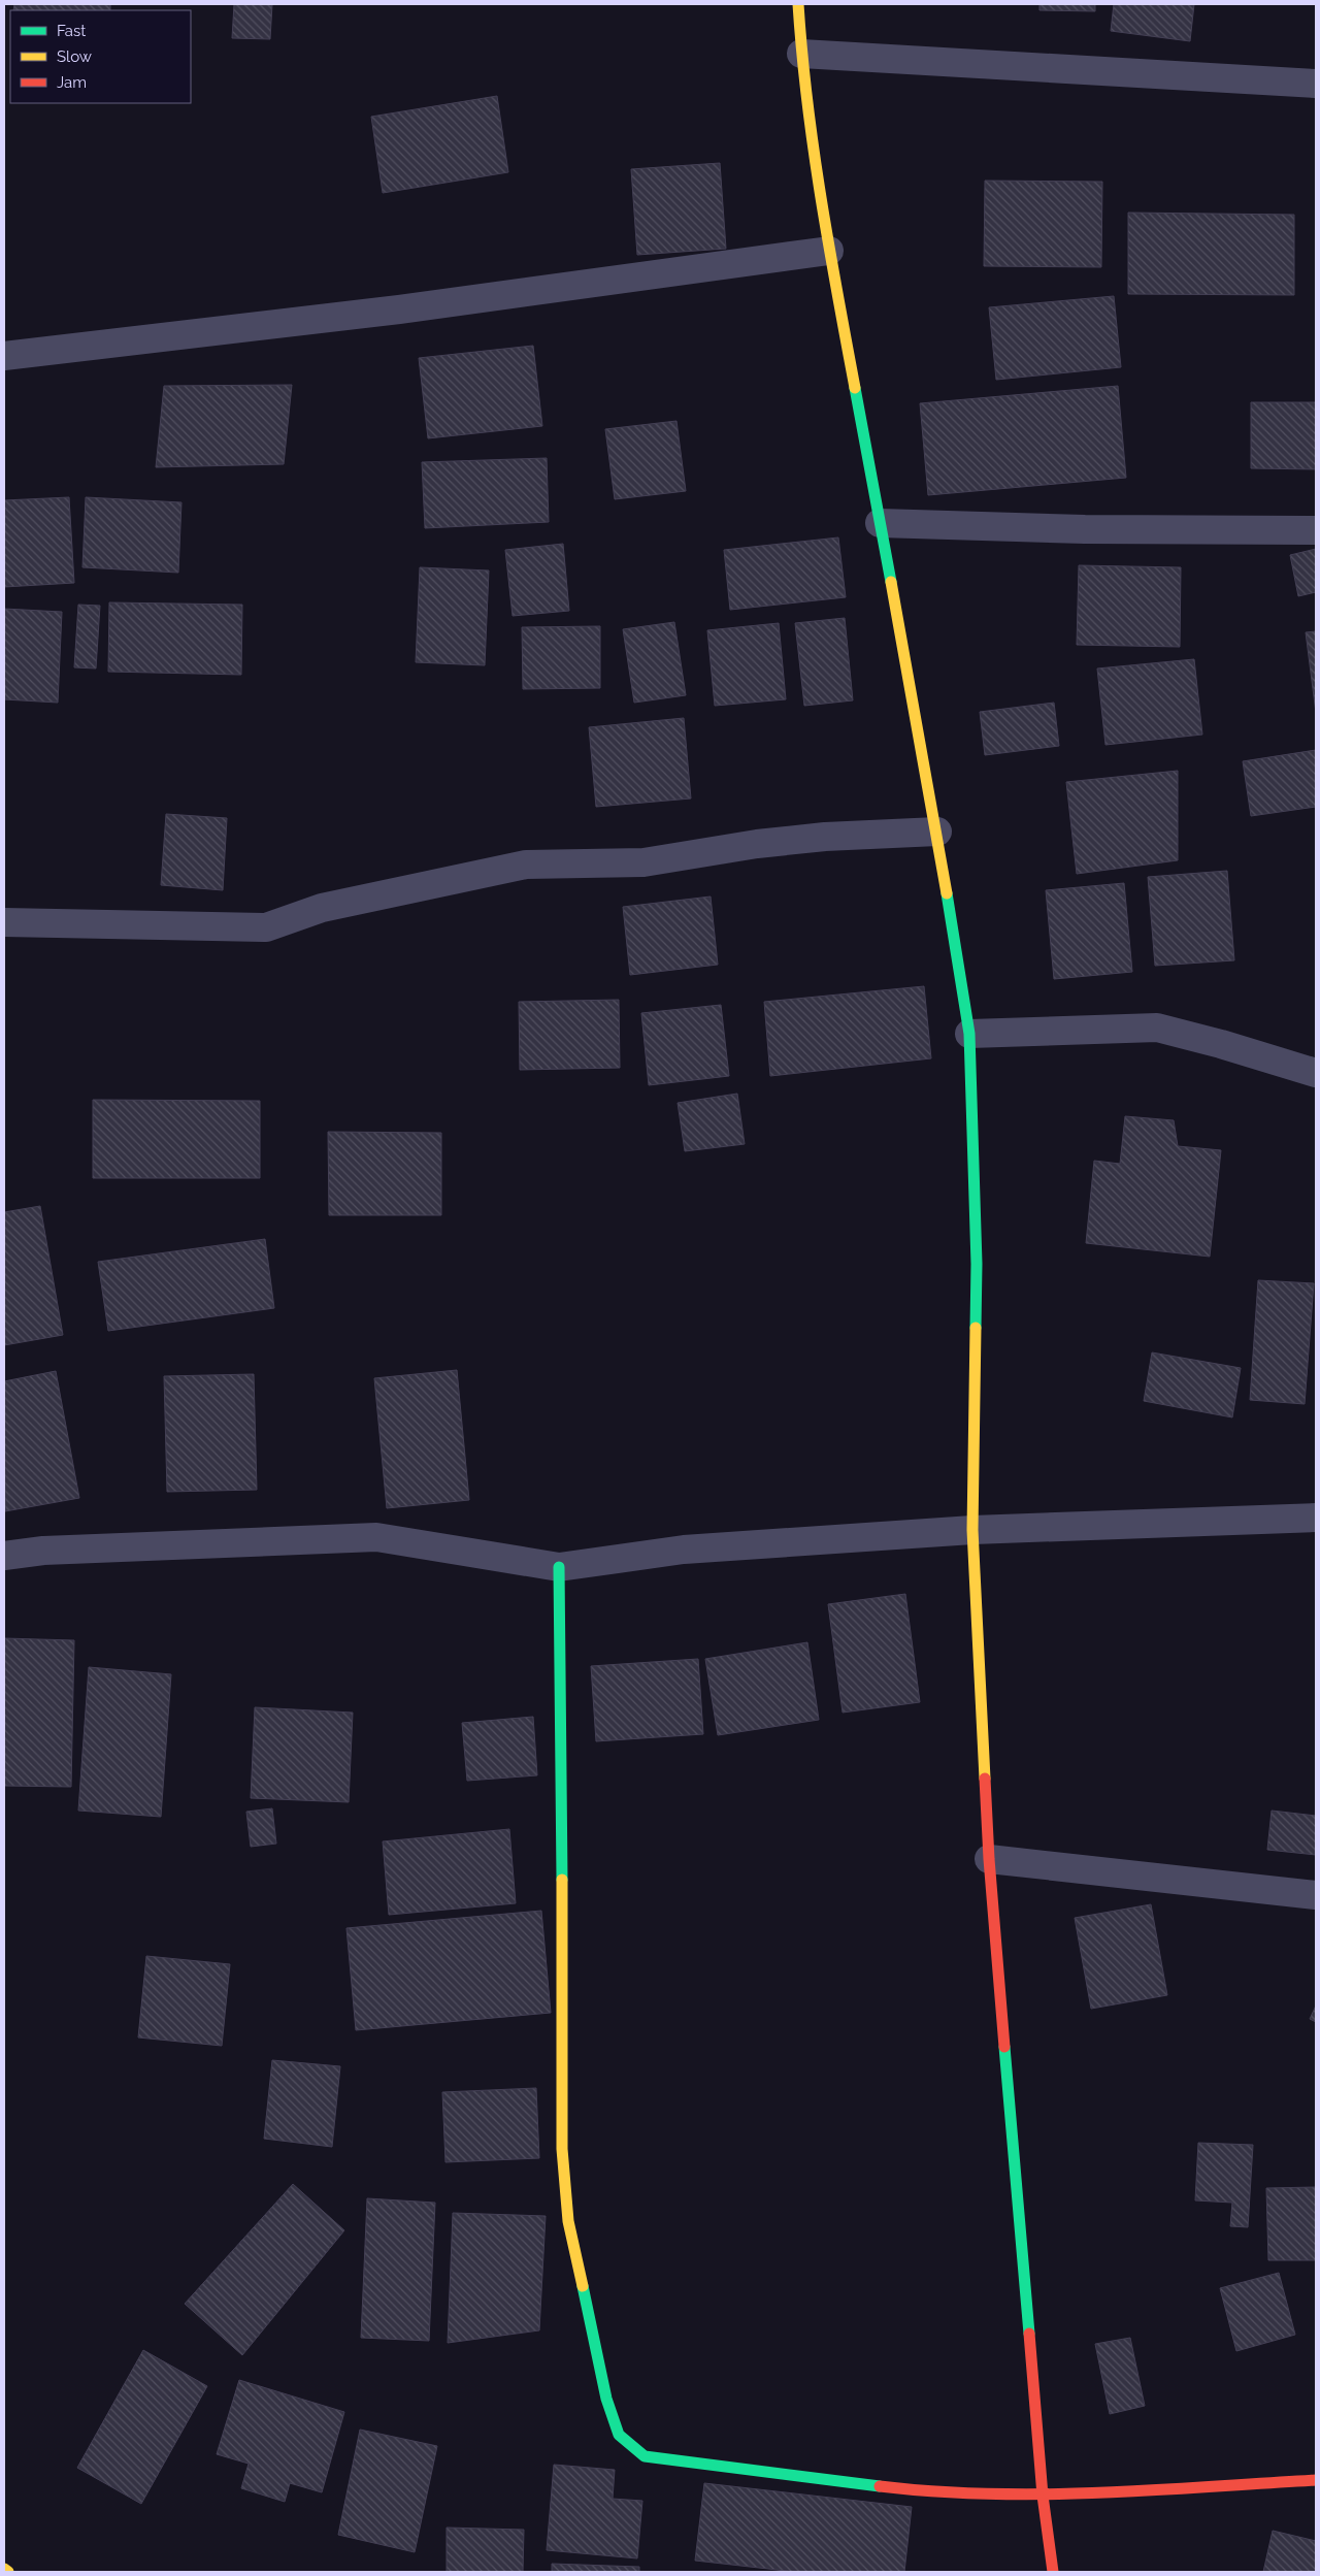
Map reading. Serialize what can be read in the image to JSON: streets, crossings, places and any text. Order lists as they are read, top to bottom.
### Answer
{
  "legend": ["Fast", "Slow", "Jam"]
}
